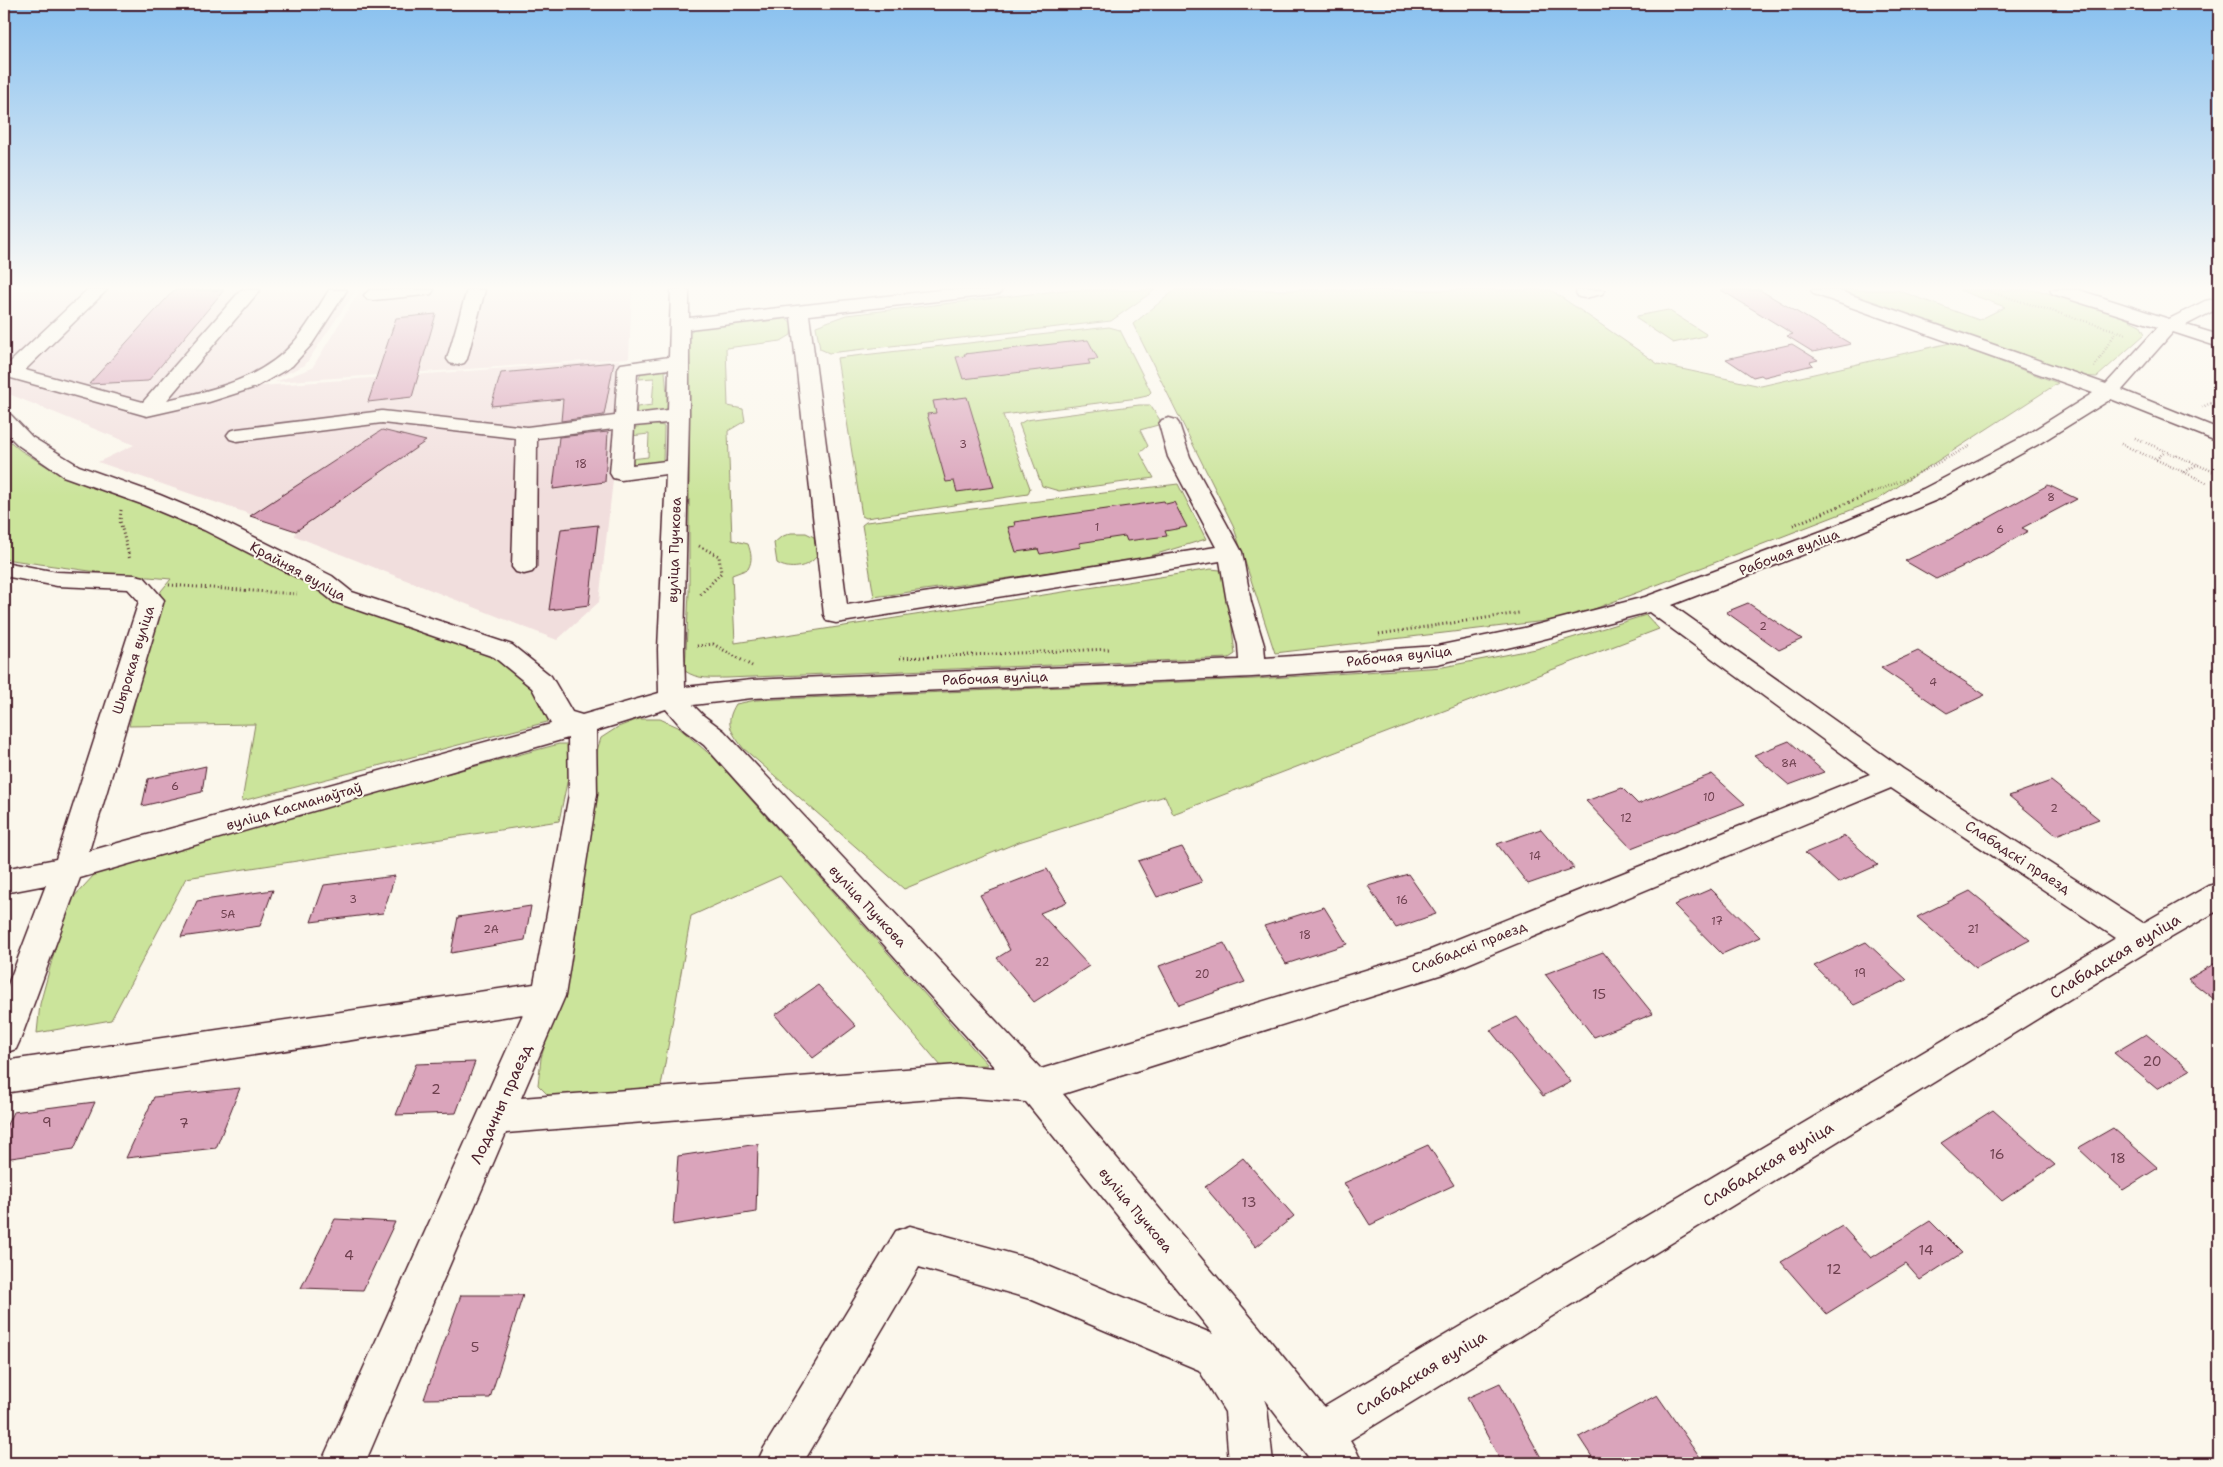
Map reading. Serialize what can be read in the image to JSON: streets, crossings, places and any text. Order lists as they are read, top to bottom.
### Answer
{
  "streets": {
    "street": [
      "вуліца Пучкова",
      "Рабочая вуліца",
      "Крайняя вуліца",
      "Шырокая вуліца",
      "вуліца Касманаўтаў",
      "Слабадскі праезд",
      "Слабадская вуліца",
      "Лодачны праезд"
    ]
  },
  "crossings": [
    ["вуліца Пучкова", "Рабочая вуліца"],
    ["вуліца Пучкова", "Слабадскі праезд"],
    ["вуліца Пучкова", "Слабадская вуліца"],
    ["Рабочая вуліца", "Крайняя вуліца"],
    ["Рабочая вуліца", "вуліца Касманаўтаў"],
    ["Рабочая вуліца", "Слабадскі праезд"],
    ["Рабочая вуліца", "Лодачны праезд"],
    ["Крайняя вуліца", "вуліца Касманаўтаў"],
    ["Крайняя вуліца", "Лодачны праезд"],
    ["Шырокая вуліца", "вуліца Касманаўтаў"],
    ["вуліца Касманаўтаў", "Лодачны праезд"],
    ["Слабадскі праезд", "Слабадская вуліца"]
  ],
  "house_numbers": [
    "3",
    "18",
    "8",
    "1",
    "6",
    "2",
    "4",
    "8А",
    "6",
    "10",
    "2",
    "12",
    "14",
    "3",
    "16",
    "5А",
    "17",
    "2А",
    "21",
    "18",
    "22",
    "19",
    "20",
    "15",
    "20",
    "2",
    "9",
    "7",
    "16",
    "18",
    "13",
    "14",
    "4",
    "12",
    "5"
  ]
}
